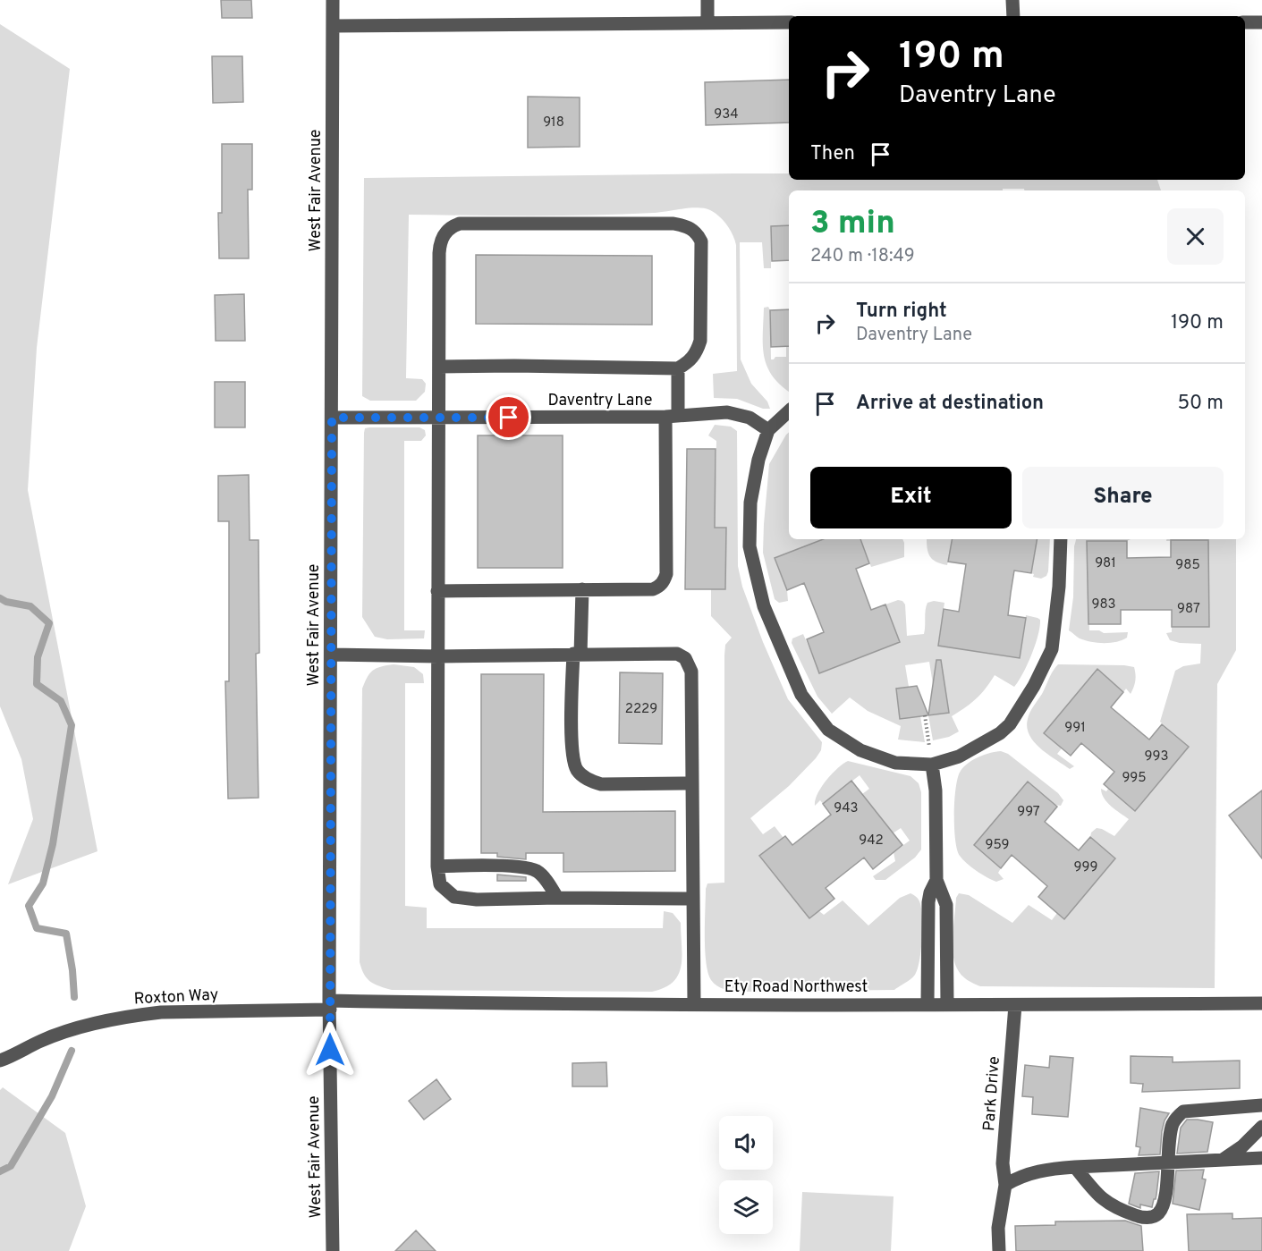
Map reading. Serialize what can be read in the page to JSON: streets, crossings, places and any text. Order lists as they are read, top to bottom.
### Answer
{
  "streets": {
    "street": [
      "West Fair Avenue",
      "Daventry Lane",
      "Ety Road Northwest",
      "Roxton Way",
      "Park Drive"
    ]
  },
  "crossings": [
    ["West Fair Avenue", "Daventry Lane"],
    ["West Fair Avenue", "Ety Road Northwest"],
    ["West Fair Avenue", "Roxton Way"],
    ["Ety Road Northwest", "Roxton Way"],
    ["Ety Road Northwest", "Park Drive"]
  ],
  "house_numbers": [
    "934",
    "918",
    "981",
    "985",
    "983",
    "987",
    "2229",
    "991",
    "993",
    "995",
    "943",
    "997",
    "942",
    "959",
    "999"
  ],
  "page": {
    "turn": ["190 m", "Daventry Lane"],
    "then": "Then",
    "heading": ["3 min", "240 m · 18:49"],
    "list": [
      {
        "name": "Turn right",
        "note": "Daventry Lane",
        "value": "190 m"
      },
      {
        "name": "Arrive at destination",
        "value": "50 m"
      }
    ],
    "buttons": ["Exit", "Share"]
  }
}
